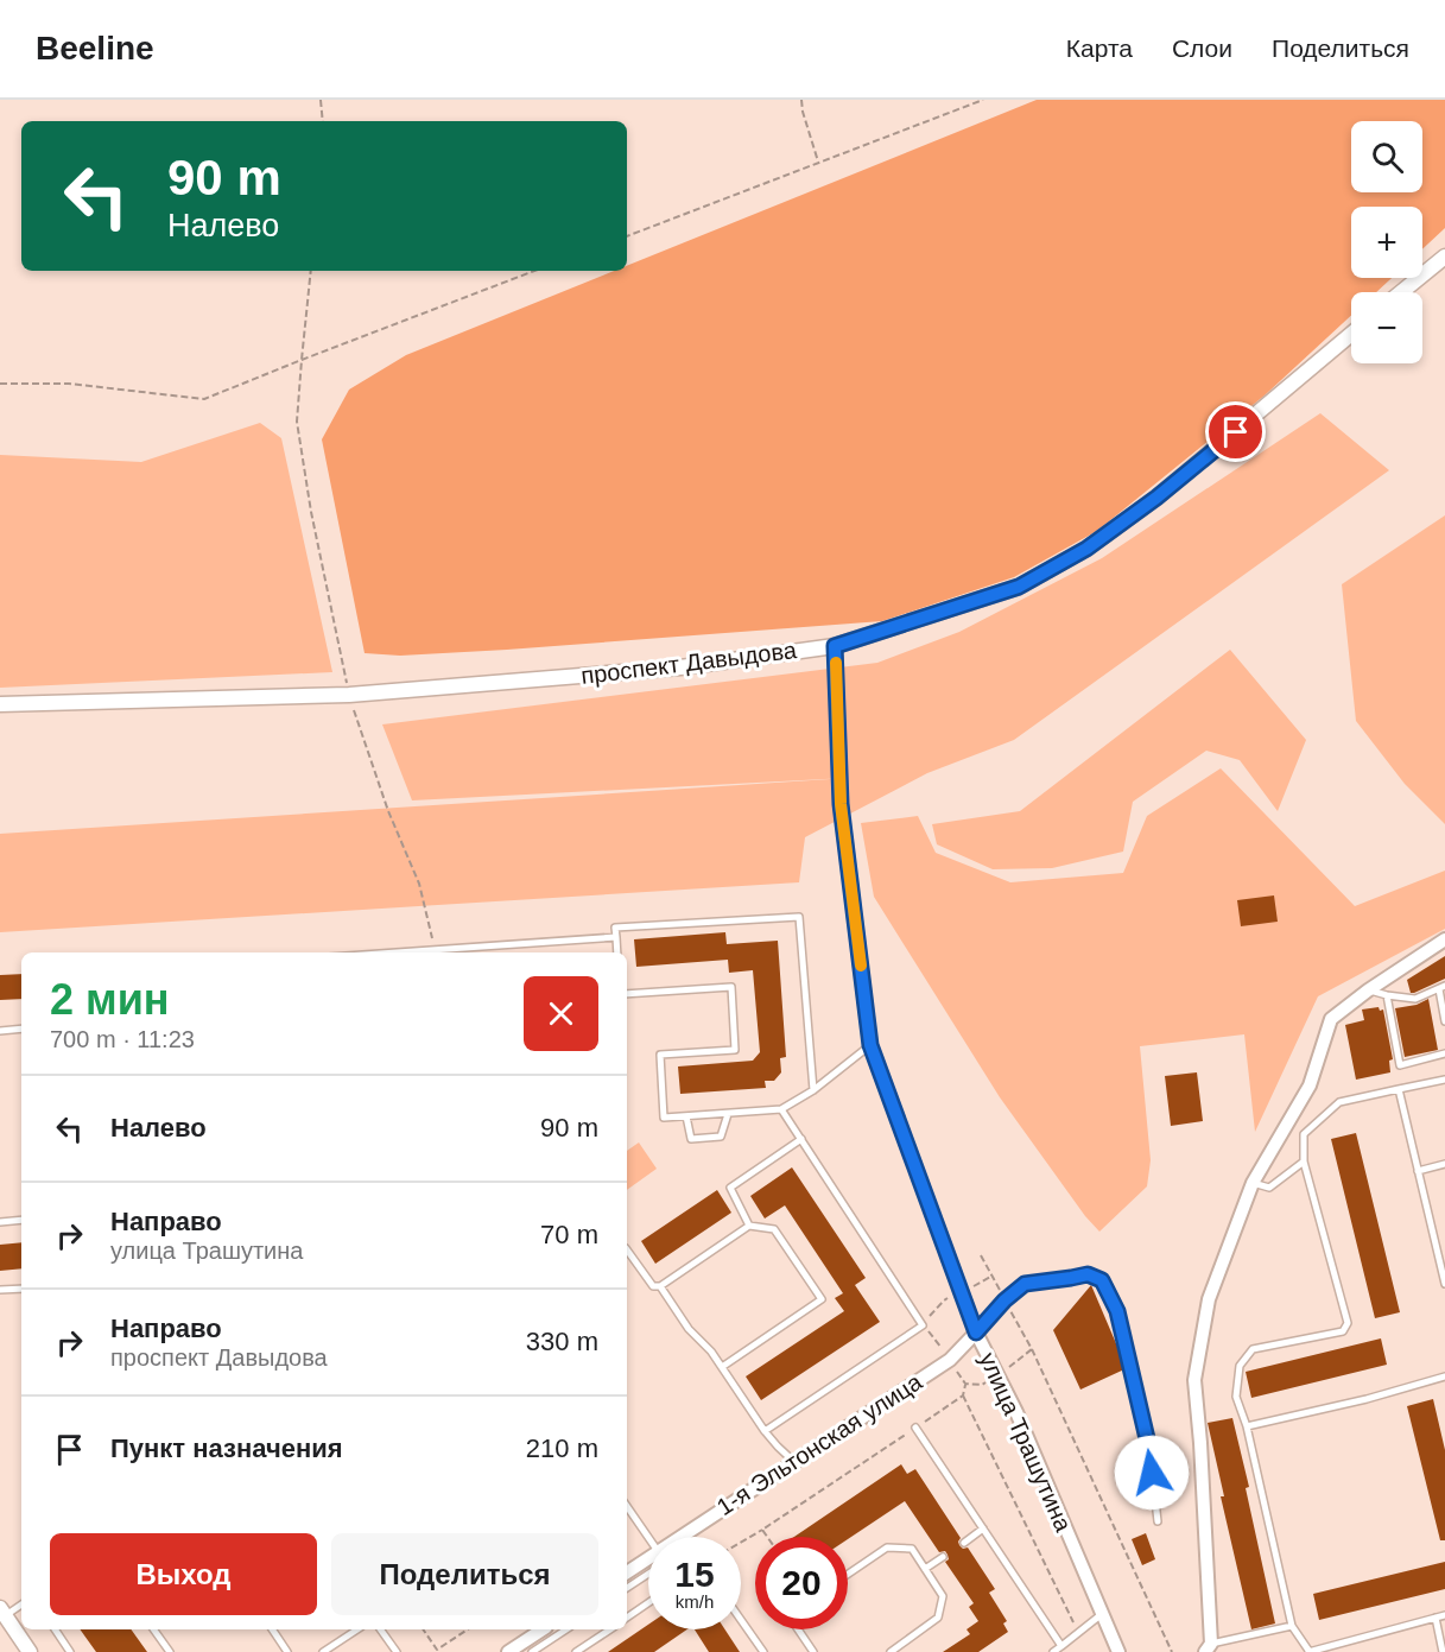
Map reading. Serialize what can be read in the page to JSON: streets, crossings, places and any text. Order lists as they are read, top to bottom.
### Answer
{
  "streets": {
    "street": ["проспект Давыдова", "улица Трашутина", "1-я Эльтонская улица"]
  },
  "crossings": [
    ["проспект Давыдова", "улица Трашутина"],
    ["улица Трашутина", "1-я Эльтонская улица"]
  ],
  "page": {
    "header": "Beeline",
    "nav": ["Карта", "Слои", "Поделиться"],
    "map_buttons": ["+", "−"],
    "turn": ["90 m", "Налево"],
    "heading": ["2 мин", "700 m · 11:23"],
    "list": [
      {
        "name": "Налево",
        "value": "90 m"
      },
      {
        "name": "Направо",
        "note": "улица Трашутина",
        "value": "70 m"
      },
      {
        "name": "Направо",
        "note": "проспект Давыдова",
        "value": "330 m"
      },
      {
        "name": "Пункт назначения",
        "value": "210 m"
      }
    ],
    "buttons": ["Выход", "Поделиться"],
    "speed": "15 km/h",
    "limit": "20"
  }
}
